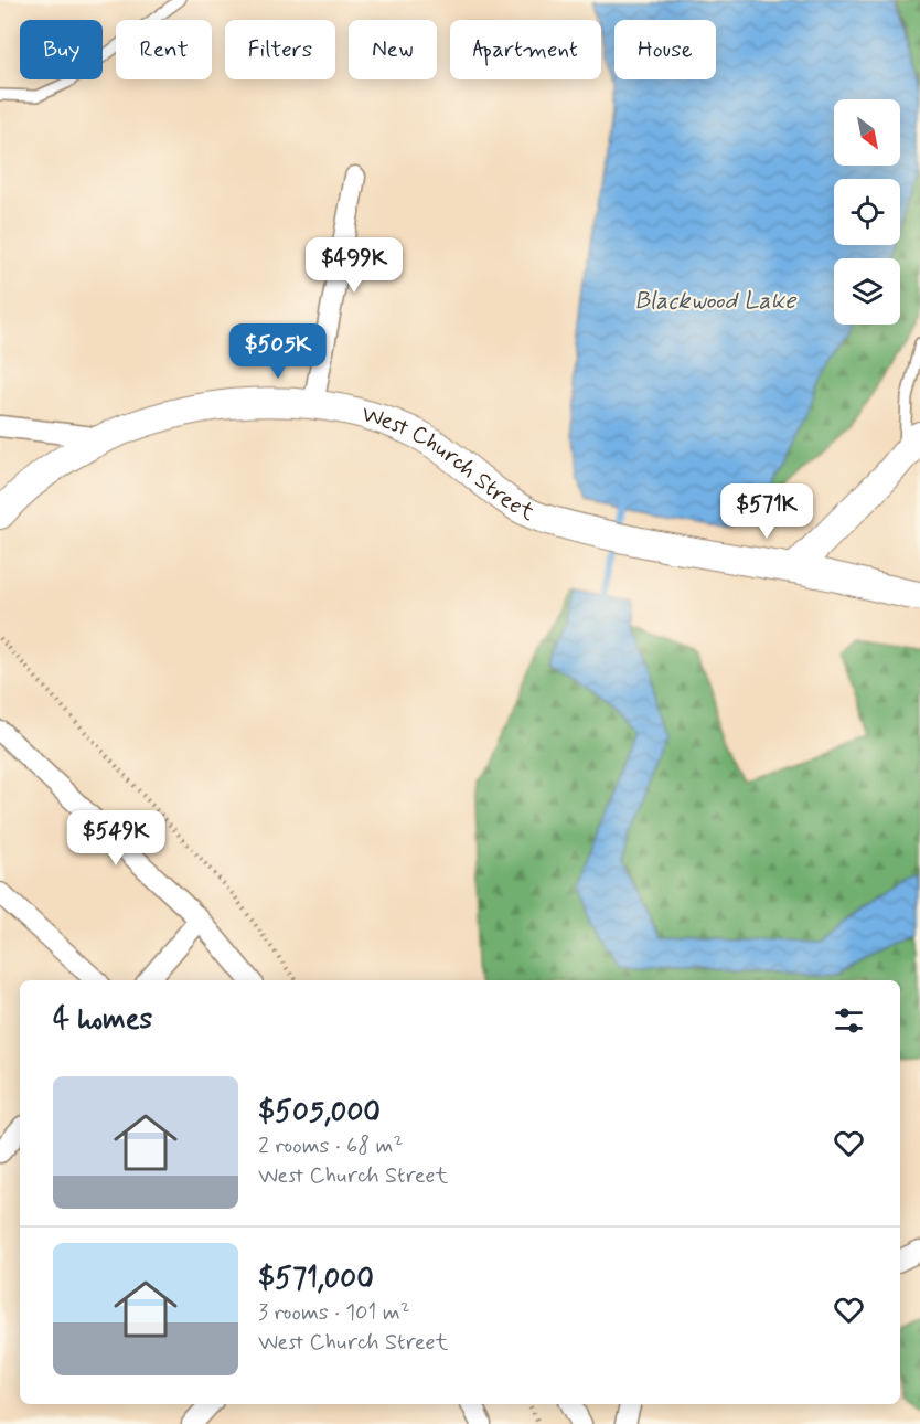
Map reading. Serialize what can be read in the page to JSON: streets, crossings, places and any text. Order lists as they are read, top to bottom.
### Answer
{
  "streets": {
    "main road": ["West Church Street"]
  },
  "water": ["Blackwood Lake"],
  "north": "bottom right",
  "page": {
    "chip": [
      "Buy",
      "Rent",
      "Filters",
      "New",
      "Apartment",
      "House"
    ],
    "price": [
      "$499K",
      "$505K",
      "$571K",
      "$549K"
    ],
    "heading": "4 homes",
    "list": [
      {
        "name": "$505,000",
        "note": "2 rooms · 68 m² · West Church Street"
      },
      {
        "name": "$571,000",
        "note": "3 rooms · 101 m² · West Church Street"
      }
    ]
  }
}
